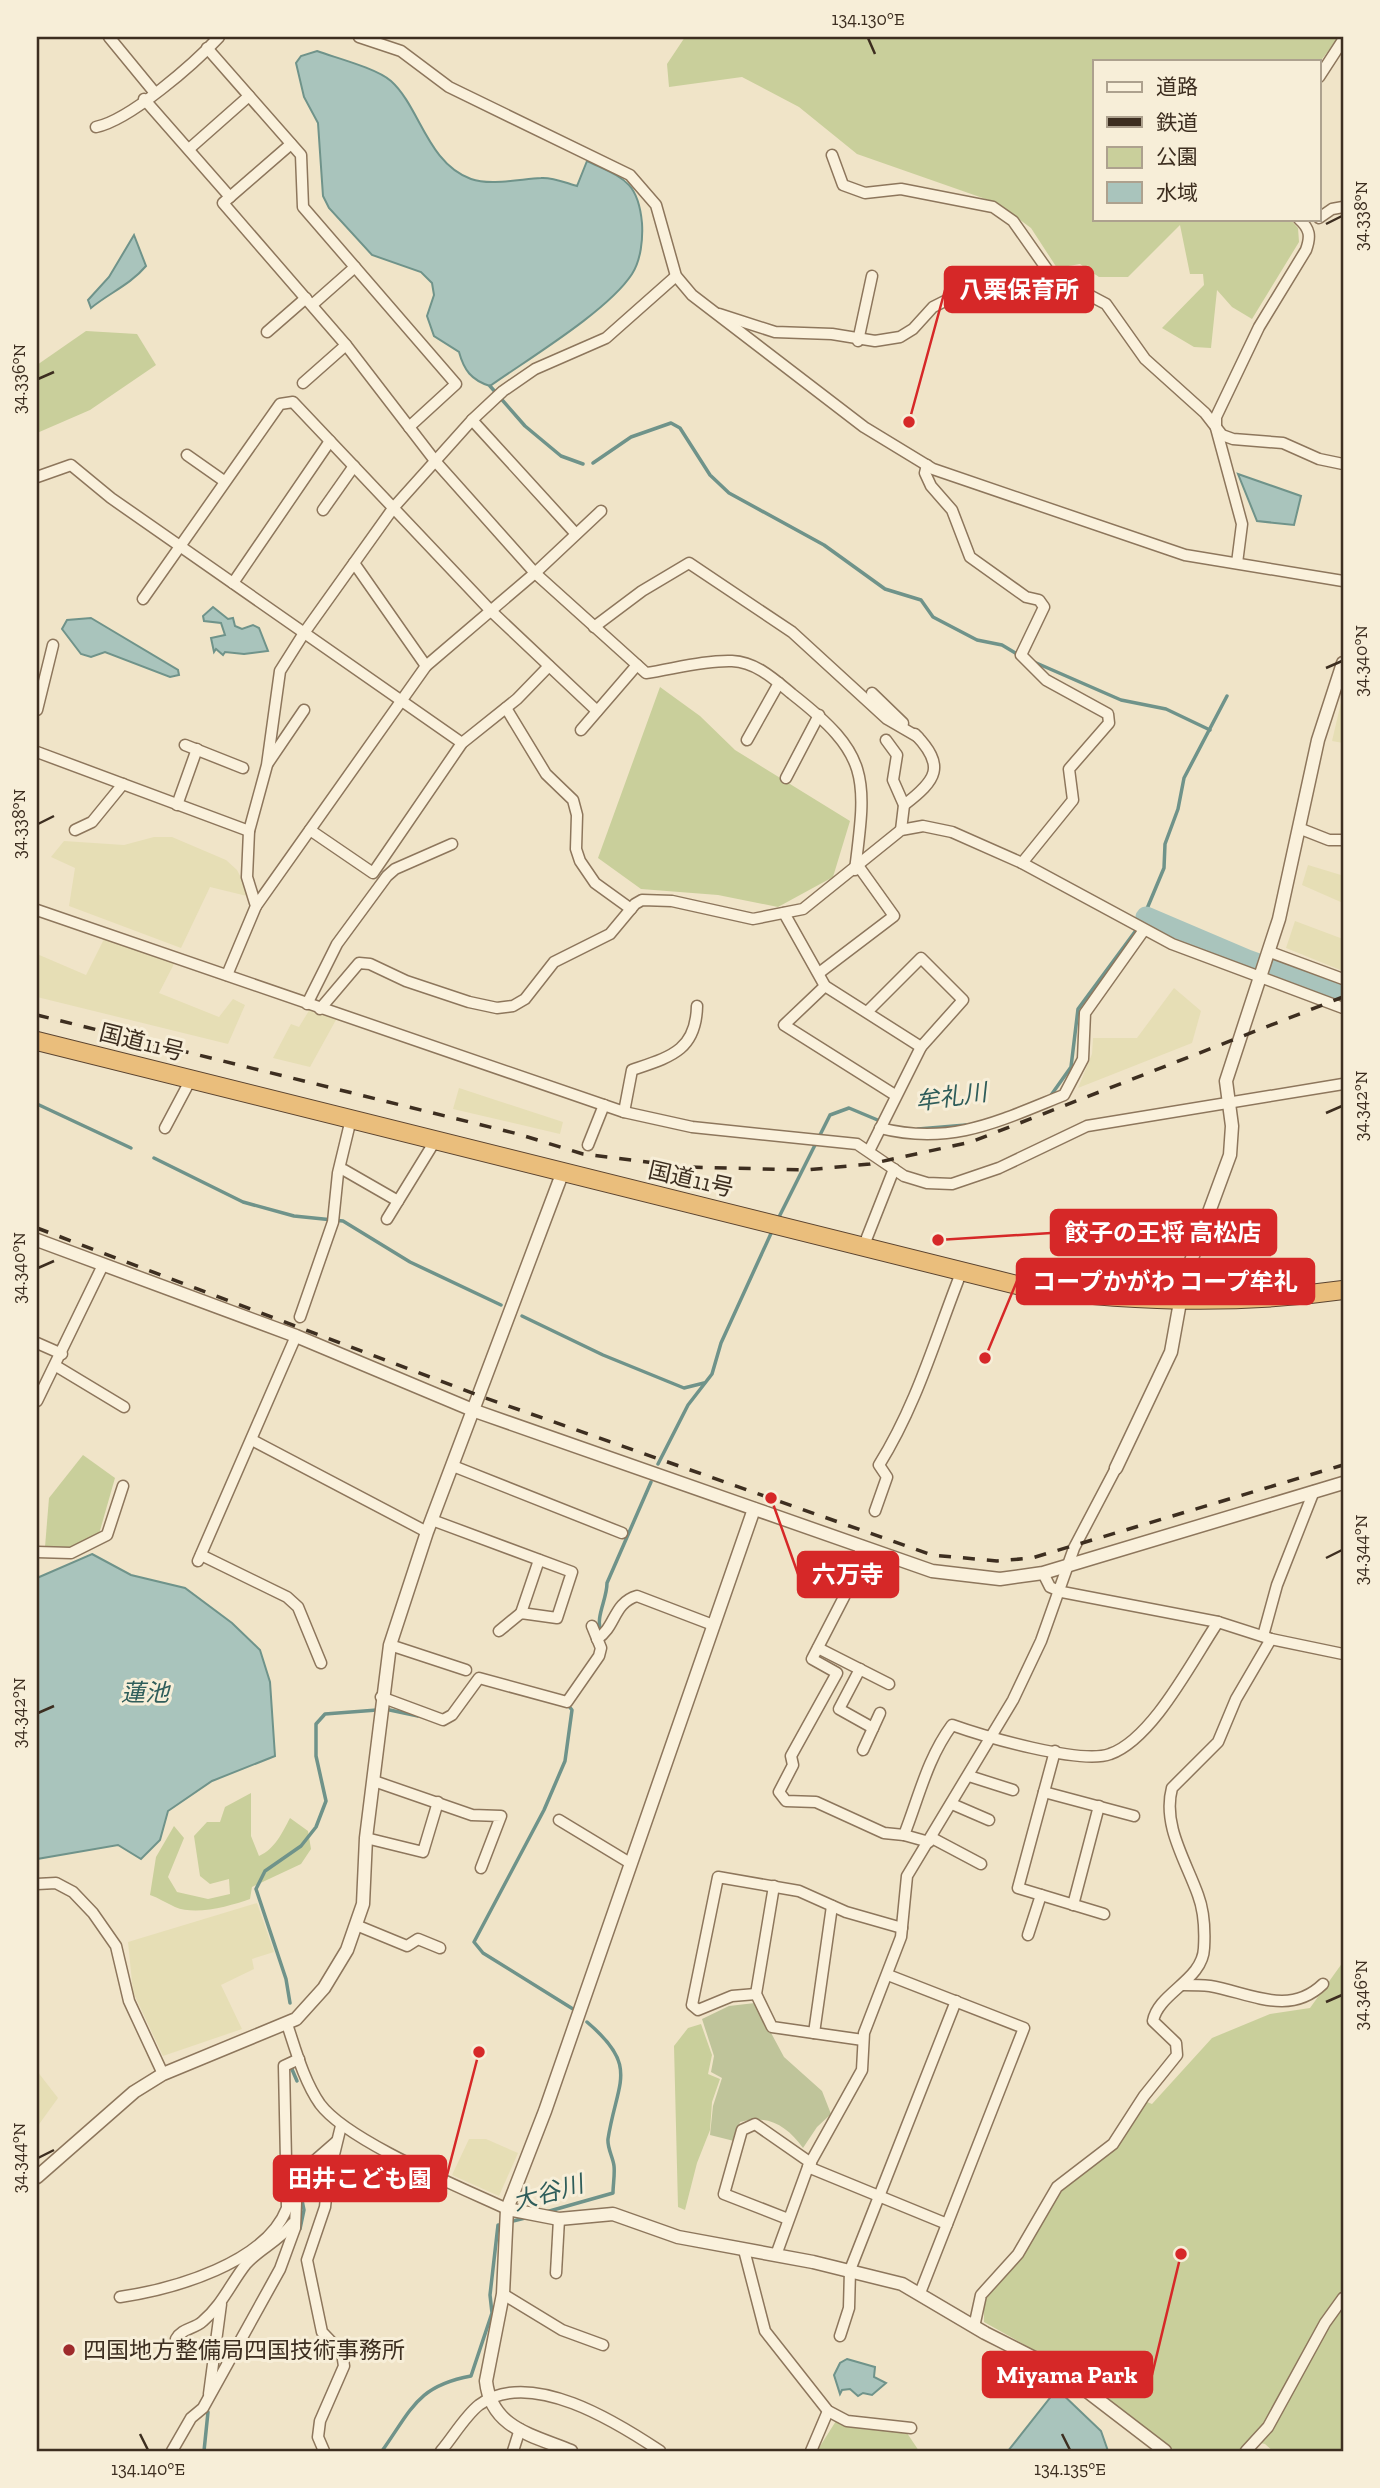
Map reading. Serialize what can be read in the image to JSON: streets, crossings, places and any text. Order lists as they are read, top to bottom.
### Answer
{
  "streets": {
    "highway": ["国道11号"]
  },
  "water": ["牟礼川", "蓮池", "大谷川"],
  "places": [
    "八栗保育所",
    "餃子の王将 高松店",
    "コープかがわ コープ牟礼",
    "六万寺",
    "田井こども園",
    "Miyama Park",
    "四国地方整備局四国技術事務所"
  ],
  "legend": [
    "道路",
    "鉄道",
    "公園",
    "水域"
  ],
  "coordinates": [
    "134.130°E",
    "34.338°N",
    "34.336°N",
    "34.340°N",
    "34.342°N",
    "34.344°N",
    "34.346°N",
    "134.140°E",
    "134.135°E"
  ]
}
